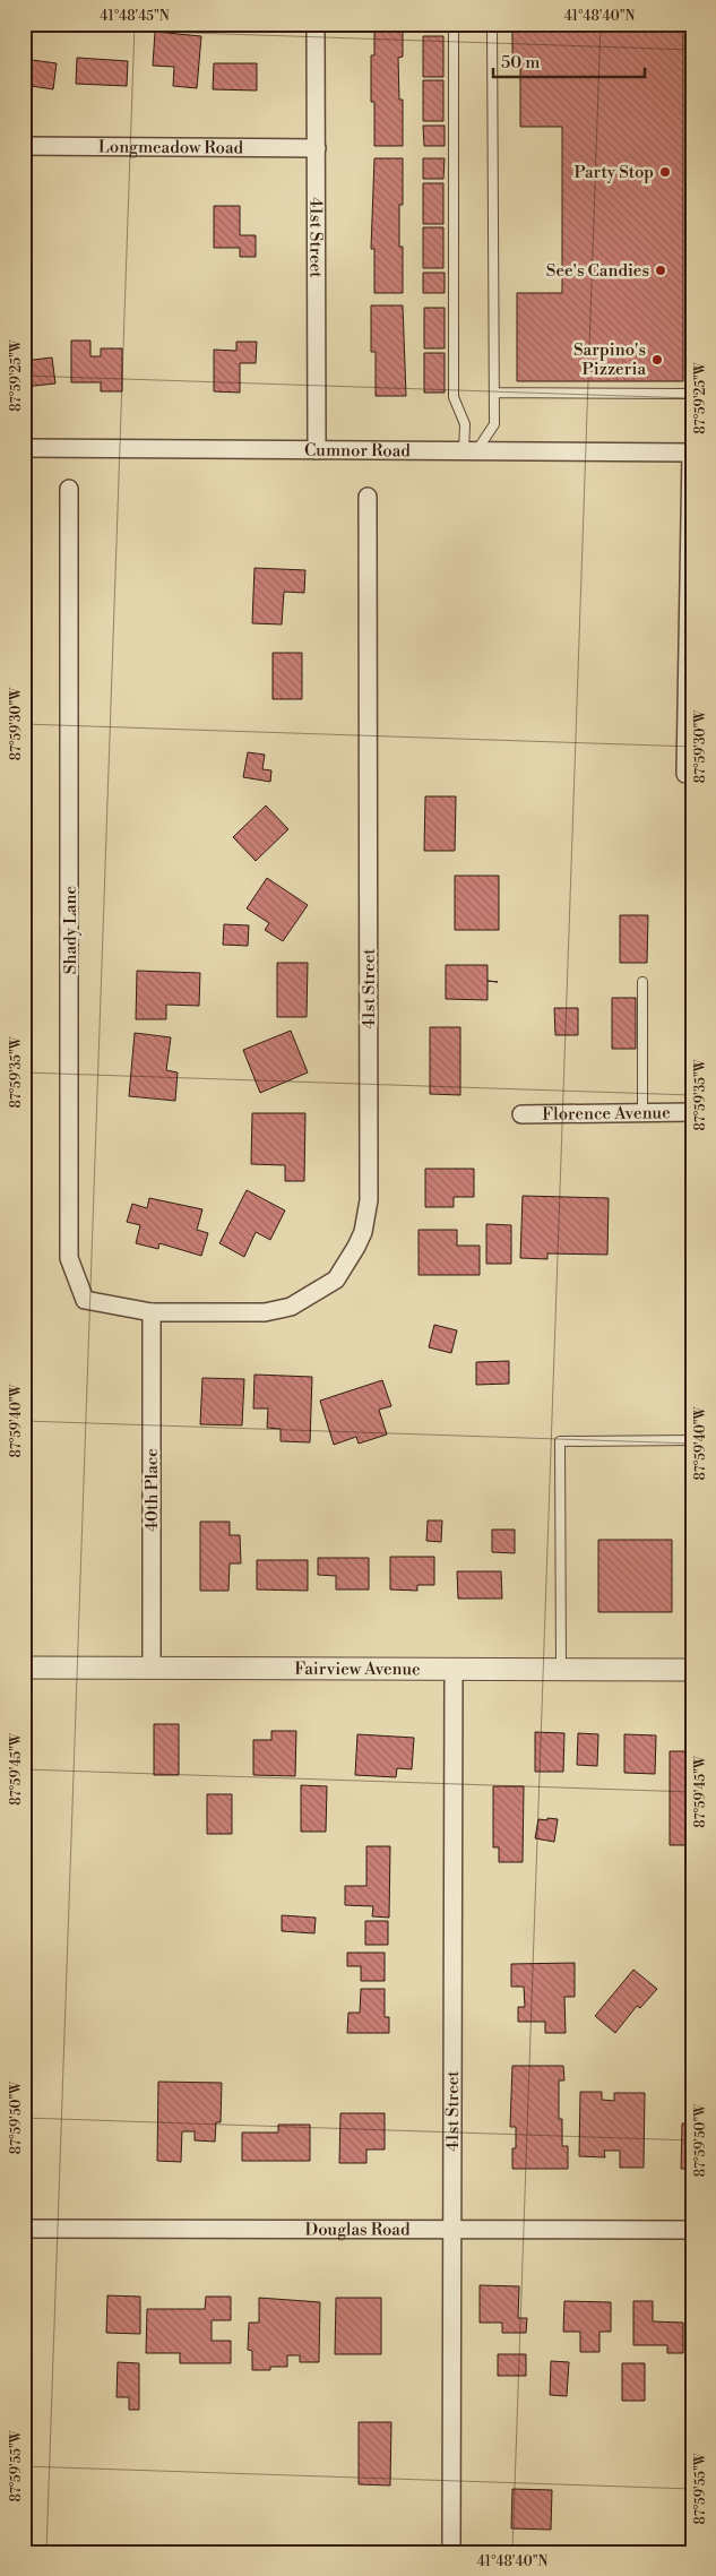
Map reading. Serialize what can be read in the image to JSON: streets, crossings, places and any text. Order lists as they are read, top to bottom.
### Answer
{
  "streets": {
    "street": [
      "Longmeadow Road",
      "41st Street",
      "Cumnor Road",
      "Shady Lane",
      "Florence Avenue",
      "40th Place",
      "Fairview Avenue",
      "Douglas Road"
    ]
  },
  "crossings": [
    ["Longmeadow Road", "41st Street"],
    ["41st Street", "Cumnor Road"],
    ["41st Street", "Shady Lane"],
    ["41st Street", "40th Place"],
    ["41st Street", "Fairview Avenue"],
    ["41st Street", "Douglas Road"],
    ["Shady Lane", "40th Place"],
    ["40th Place", "Fairview Avenue"]
  ],
  "places": ["Party Stop", "See's Candies", "Sarpino's Pizzeria"],
  "scale_bar": "50 m",
  "coordinates": [
    "41°48'45\"N",
    "41°48'40\"N",
    "87°59'25\"W",
    "87°59'30\"W",
    "87°59'35\"W",
    "87°59'40\"W",
    "87°59'45\"W",
    "87°59'50\"W",
    "87°59'55\"W"
  ]
}
